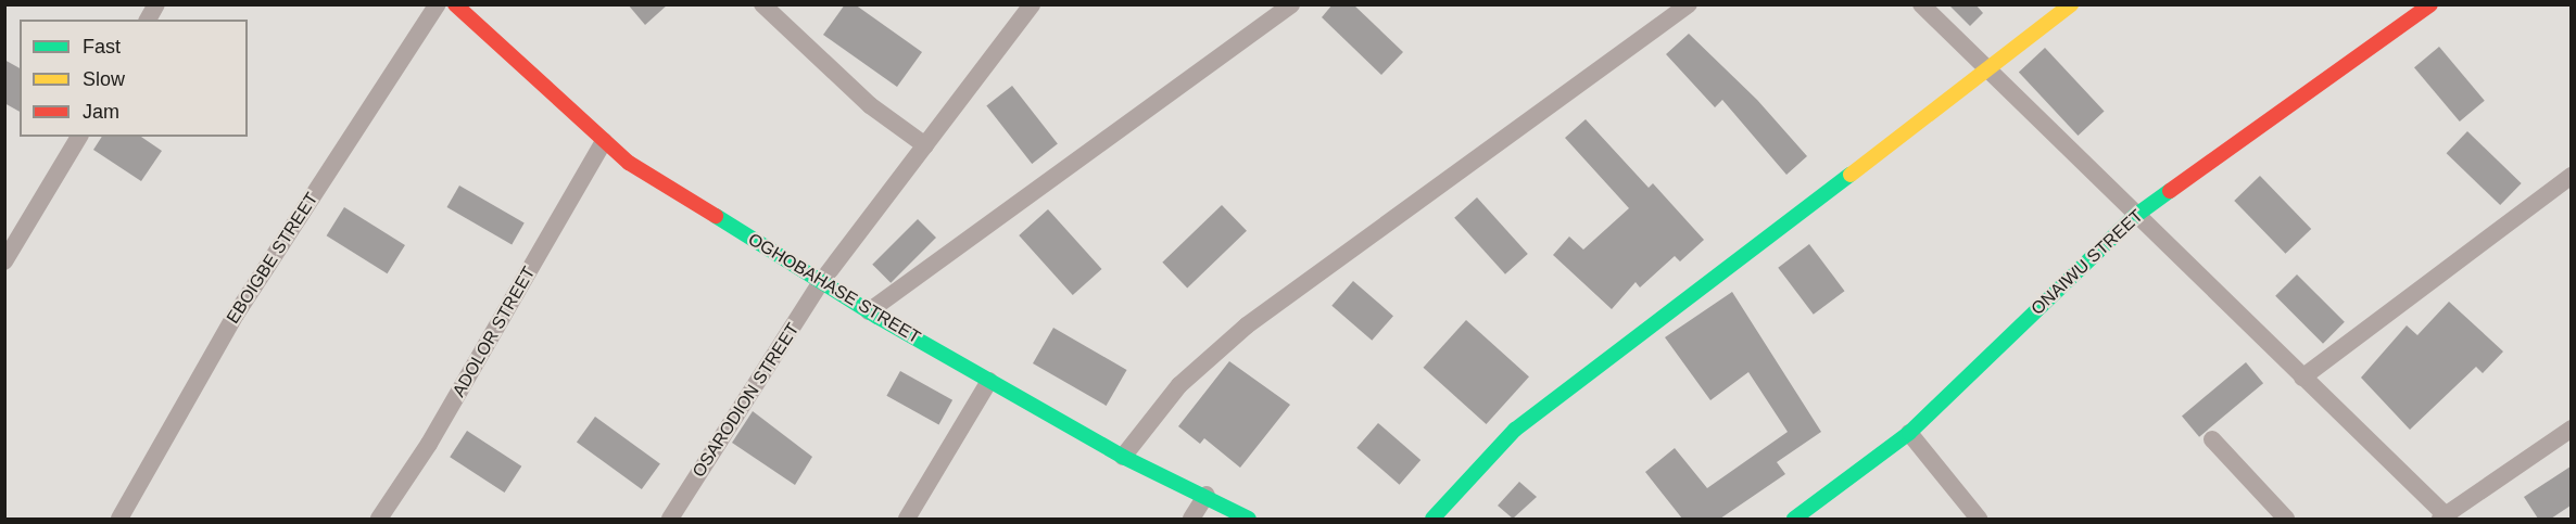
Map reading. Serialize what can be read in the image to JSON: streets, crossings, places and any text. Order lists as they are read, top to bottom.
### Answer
{
  "streets": {
    "street": [
      "EBOIGBE STREET",
      "ONAIWU STREET",
      "OGHOBAHASE STREET",
      "ADOLOR STREET",
      "OSARODION STREET"
    ]
  },
  "crossings": [
    ["OGHOBAHASE STREET", "ADOLOR STREET"],
    ["OGHOBAHASE STREET", "OSARODION STREET"]
  ],
  "legend": ["Fast", "Slow", "Jam"]
}
